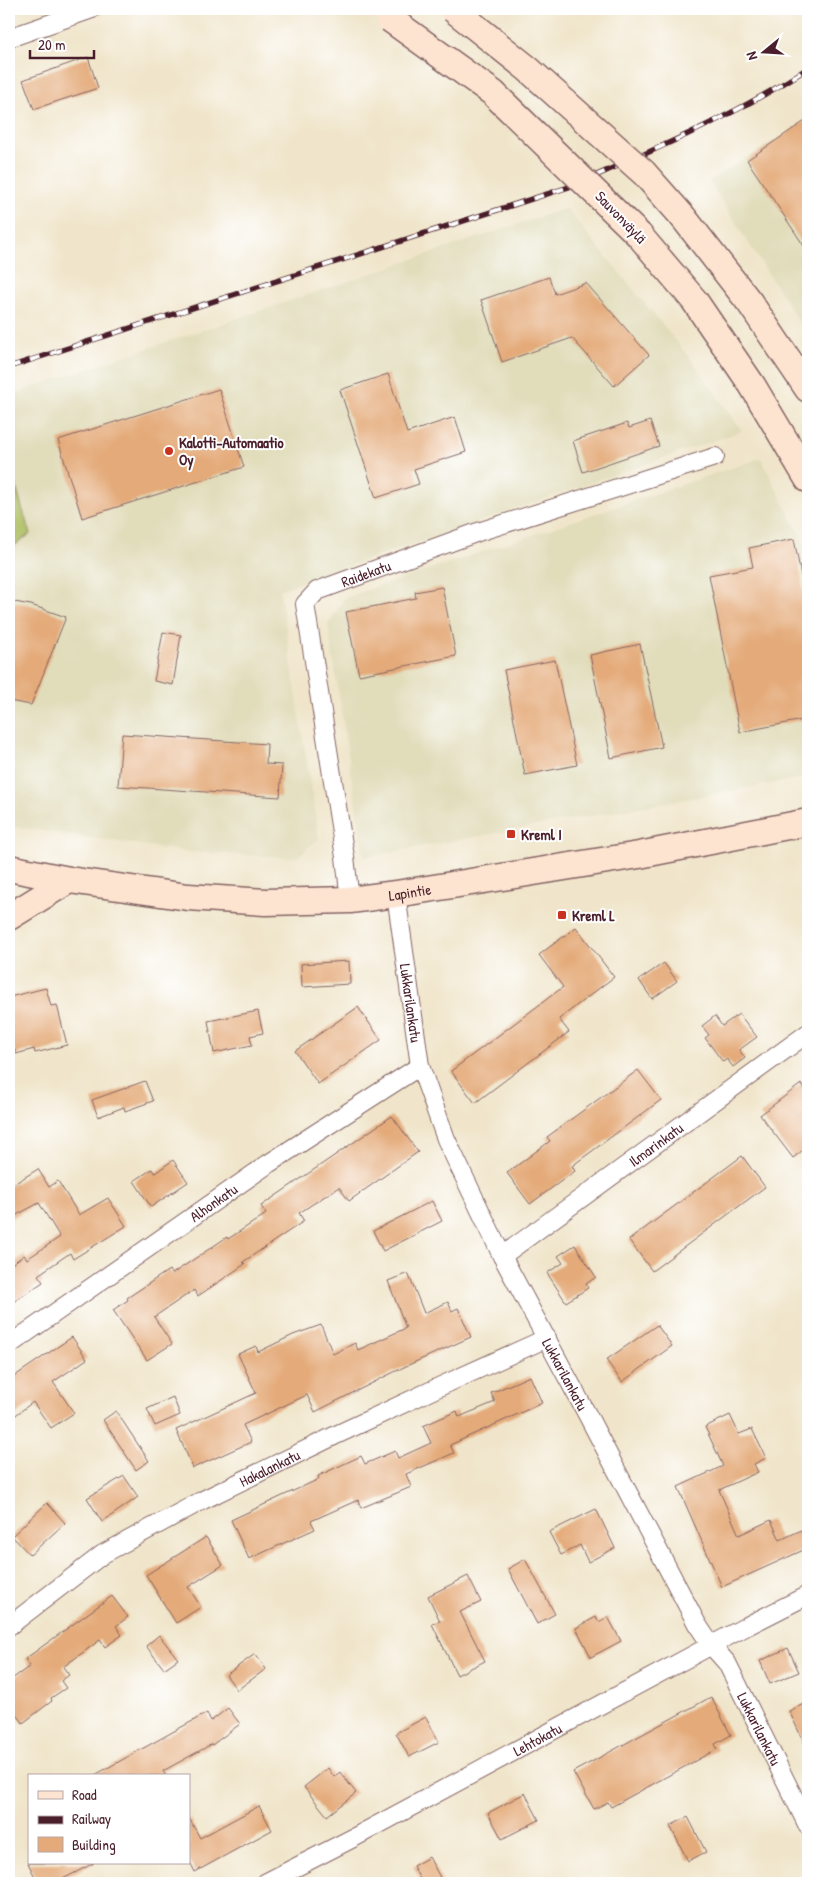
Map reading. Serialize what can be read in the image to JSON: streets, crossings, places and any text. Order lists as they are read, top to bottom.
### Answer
{
  "streets": {
    "main road": ["Sauvonväylä", "Lapintie"],
    "street": [
      "Raidekatu",
      "Lukkarilankatu",
      "Ilmarinkatu",
      "Alhonkatu",
      "Hakalankatu",
      "Lehtokatu"
    ]
  },
  "crossings": [
    ["Raidekatu", "Lapintie"],
    ["Lapintie", "Lukkarilankatu"],
    ["Lukkarilankatu", "Ilmarinkatu"],
    ["Lukkarilankatu", "Alhonkatu"],
    ["Lukkarilankatu", "Hakalankatu"],
    ["Lukkarilankatu", "Lehtokatu"]
  ],
  "places": {
    "other": ["Kalotti-Automaatio Oy"],
    "transit": ["Kreml I", "Kreml L"]
  },
  "legend": ["Road", "Railway", "Building"],
  "scale_bar": "20 m",
  "north": "left"
}
